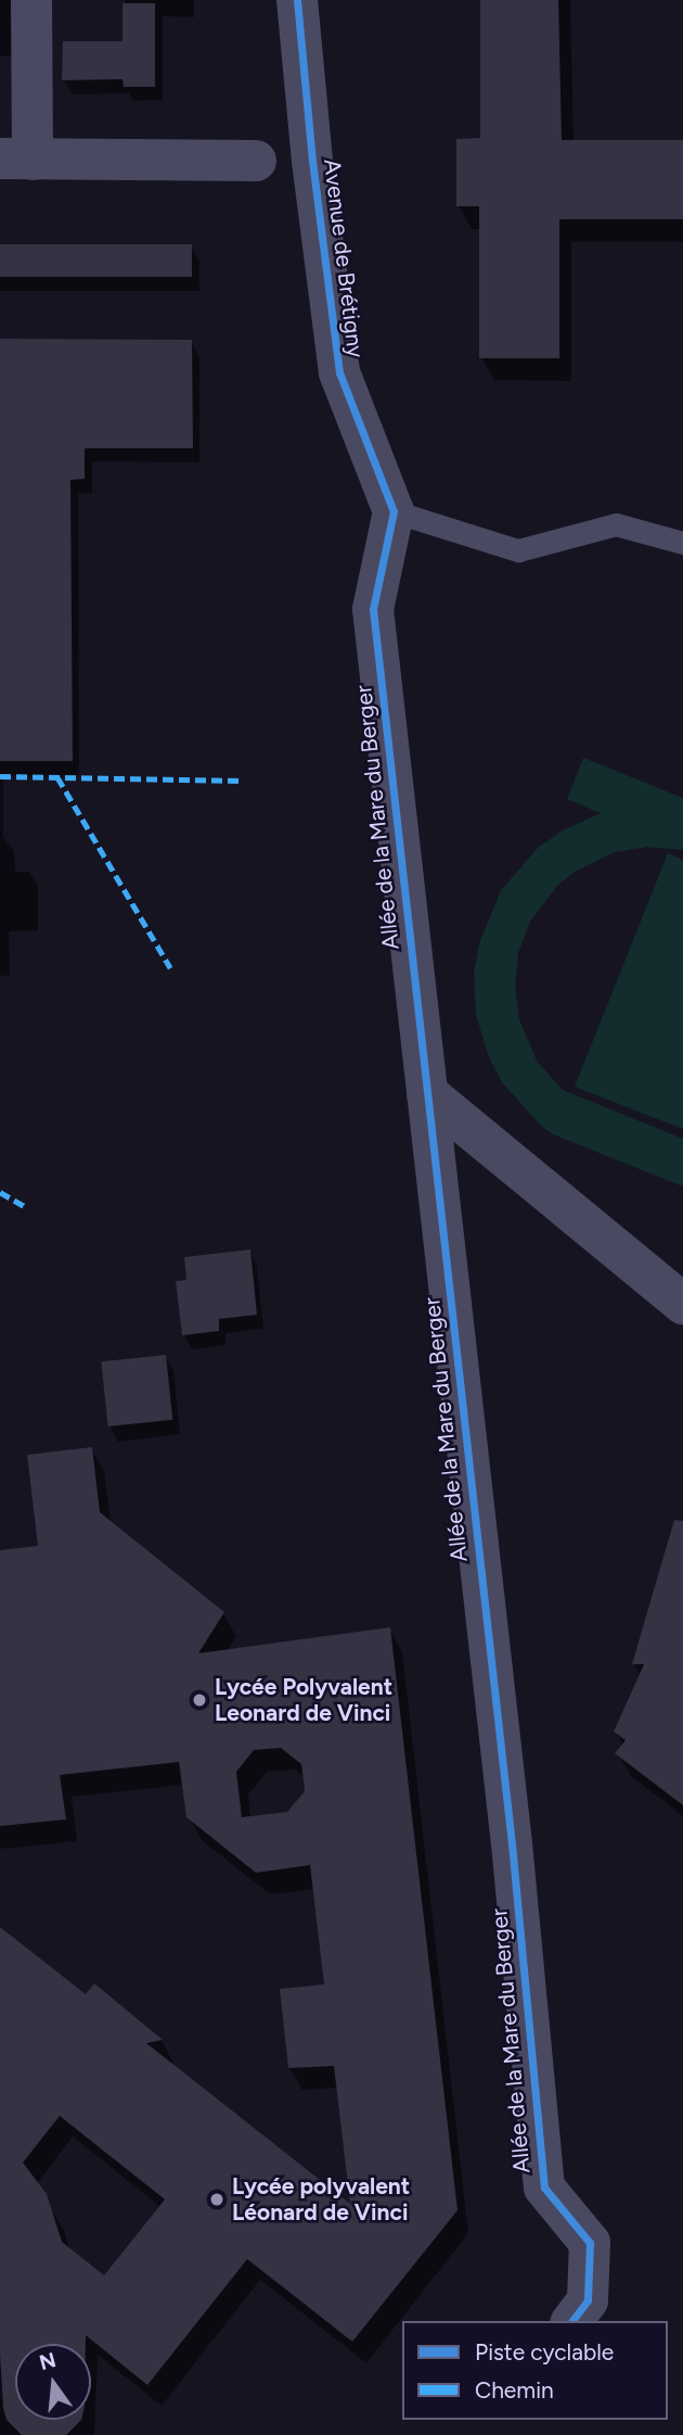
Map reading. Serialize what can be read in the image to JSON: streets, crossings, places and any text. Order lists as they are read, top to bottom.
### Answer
{
  "streets": {
    "street": ["Avenue de Brétigny", "Allée de la Mare du Berger"]
  },
  "crossings": [
    ["Avenue de Brétigny", "Allée de la Mare du Berger"]
  ],
  "places": ["Lycée Polyvalent Leonard de Vinci", "Lycée polyvalent Léonard de Vinci"],
  "legend": ["Piste cyclable", "Chemin"],
  "north": "top"
}
